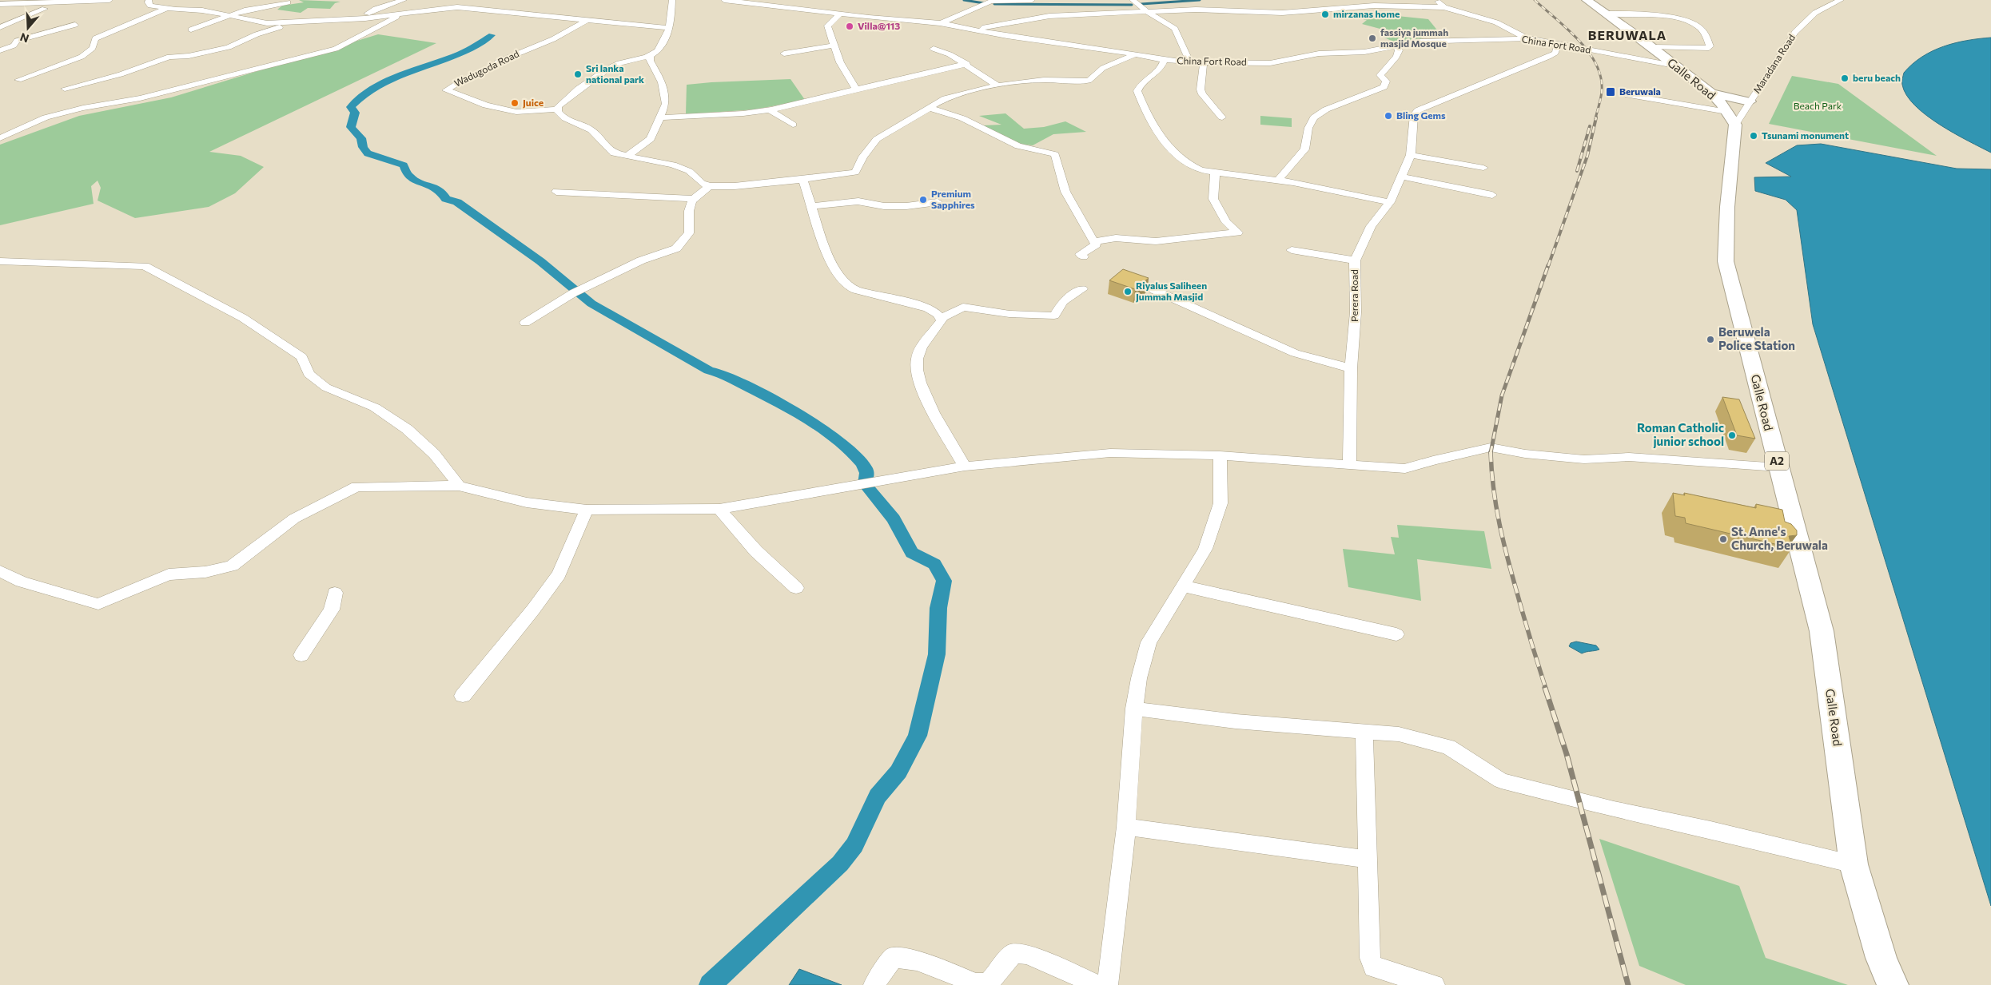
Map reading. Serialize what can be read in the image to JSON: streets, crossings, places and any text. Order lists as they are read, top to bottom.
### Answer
{
  "streets": {
    "highway": ["Galle Road", "A2"],
    "street": [
      "China Fort Road",
      "Maradana Road",
      "Wadugoda Road",
      "Perera Road"
    ]
  },
  "crossings": [
    ["China Fort Road", "Galle Road"],
    ["China Fort Road", "Perera Road"],
    ["Maradana Road", "Galle Road"]
  ],
  "districts": ["BERUWALA"],
  "parks": ["Beach Park"],
  "places": {
    "other": [
      "mirzanas home",
      "Villa@113",
      "fassiya jummah masjid Mosque",
      "Sri lanka national park",
      "beru beach",
      "Juice",
      "Bling Gems",
      "Tsunami monument",
      "Premium Sapphires",
      "Riyalus Saliheen Jummah Masjid",
      "Beruwela Police Station",
      "Roman Catholic junior school",
      "St. Anne's Church, Beruwala"
    ],
    "transit": ["Beruwala"]
  },
  "north": "bottom"
}
